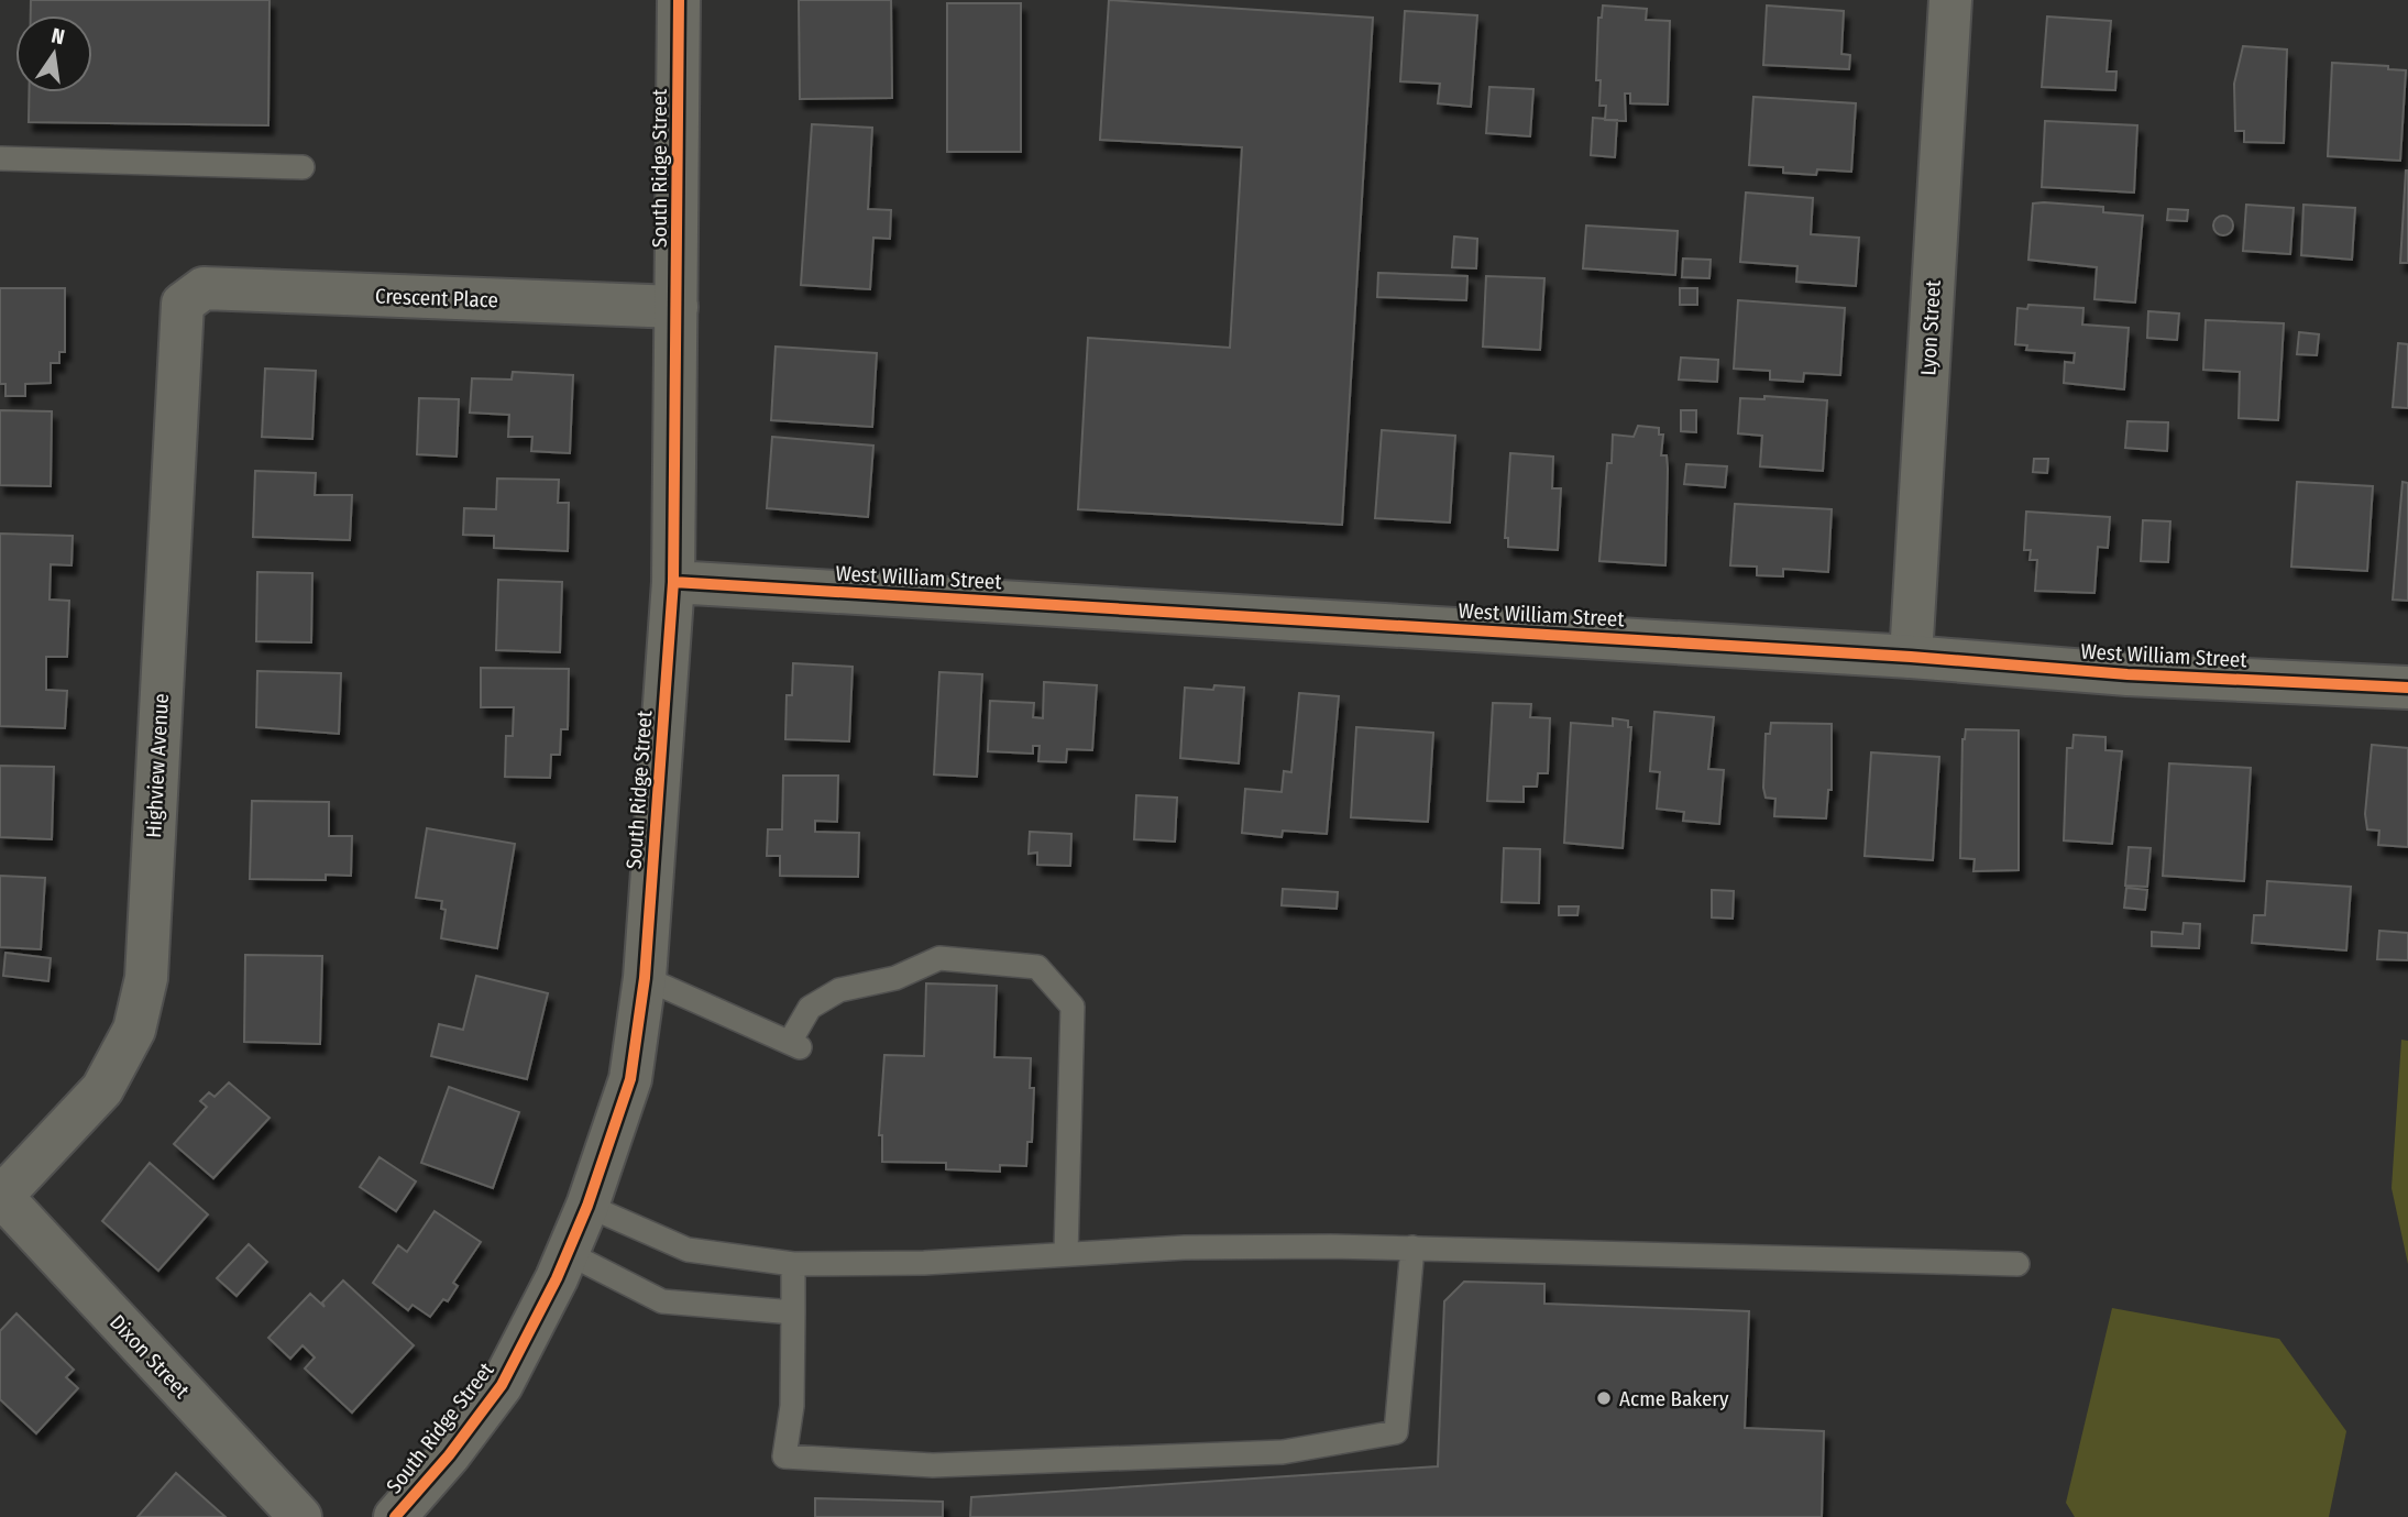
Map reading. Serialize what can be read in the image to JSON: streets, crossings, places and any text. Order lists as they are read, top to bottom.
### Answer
{
  "streets": {
    "street": [
      "South Ridge Street",
      "Crescent Place",
      "Lyon Street",
      "West William Street",
      "Highview Avenue",
      "Dixon Street"
    ]
  },
  "crossings": [
    ["South Ridge Street", "Crescent Place"],
    ["South Ridge Street", "West William Street"],
    ["Crescent Place", "Highview Avenue"],
    ["Lyon Street", "West William Street"],
    ["Highview Avenue", "Dixon Street"]
  ],
  "places": ["Acme Bakery"],
  "north": "top"
}
